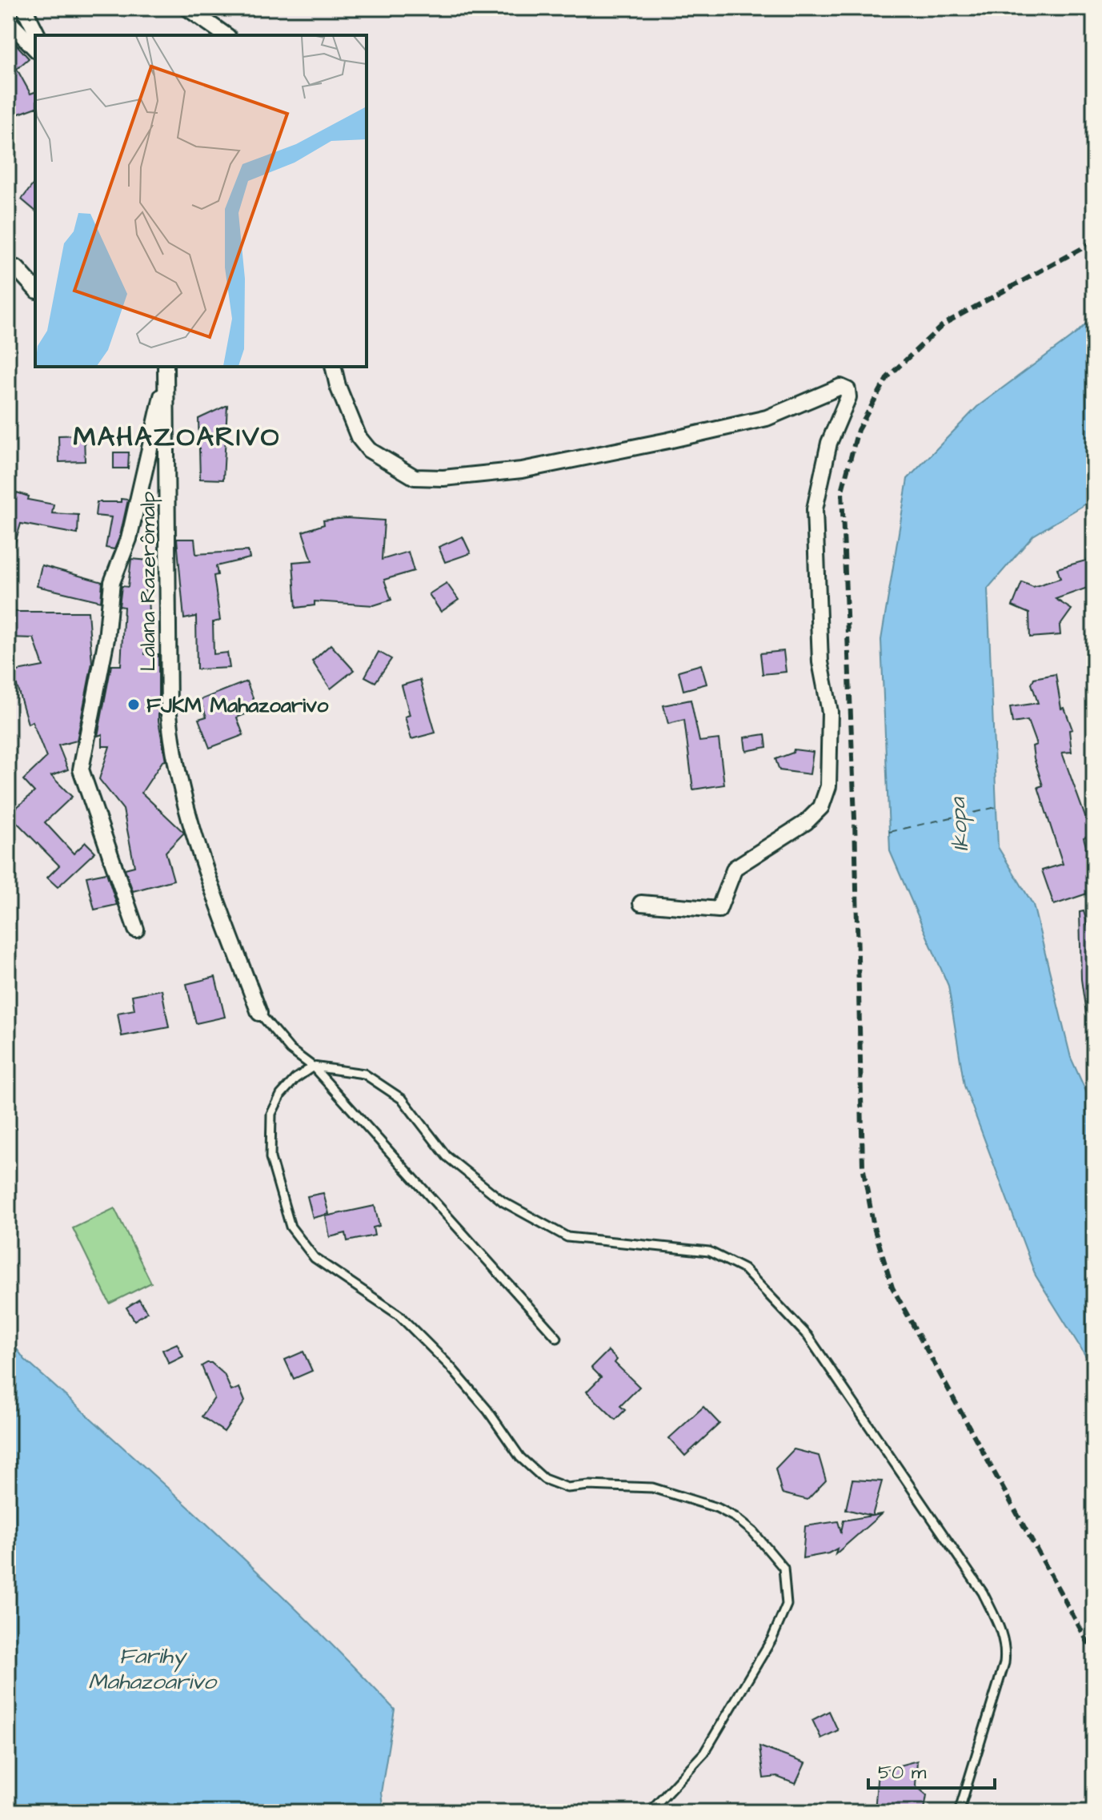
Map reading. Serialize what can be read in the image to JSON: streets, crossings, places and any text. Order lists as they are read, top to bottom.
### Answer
{
  "streets": {
    "street": ["Lalana Razerômalp"]
  },
  "districts": ["MAHAZOARIVO"],
  "water": ["Ikopa", "Farihy Mahazoarivo"],
  "places": ["FJKM Mahazoarivo"],
  "scale_bar": "50 m"
}
